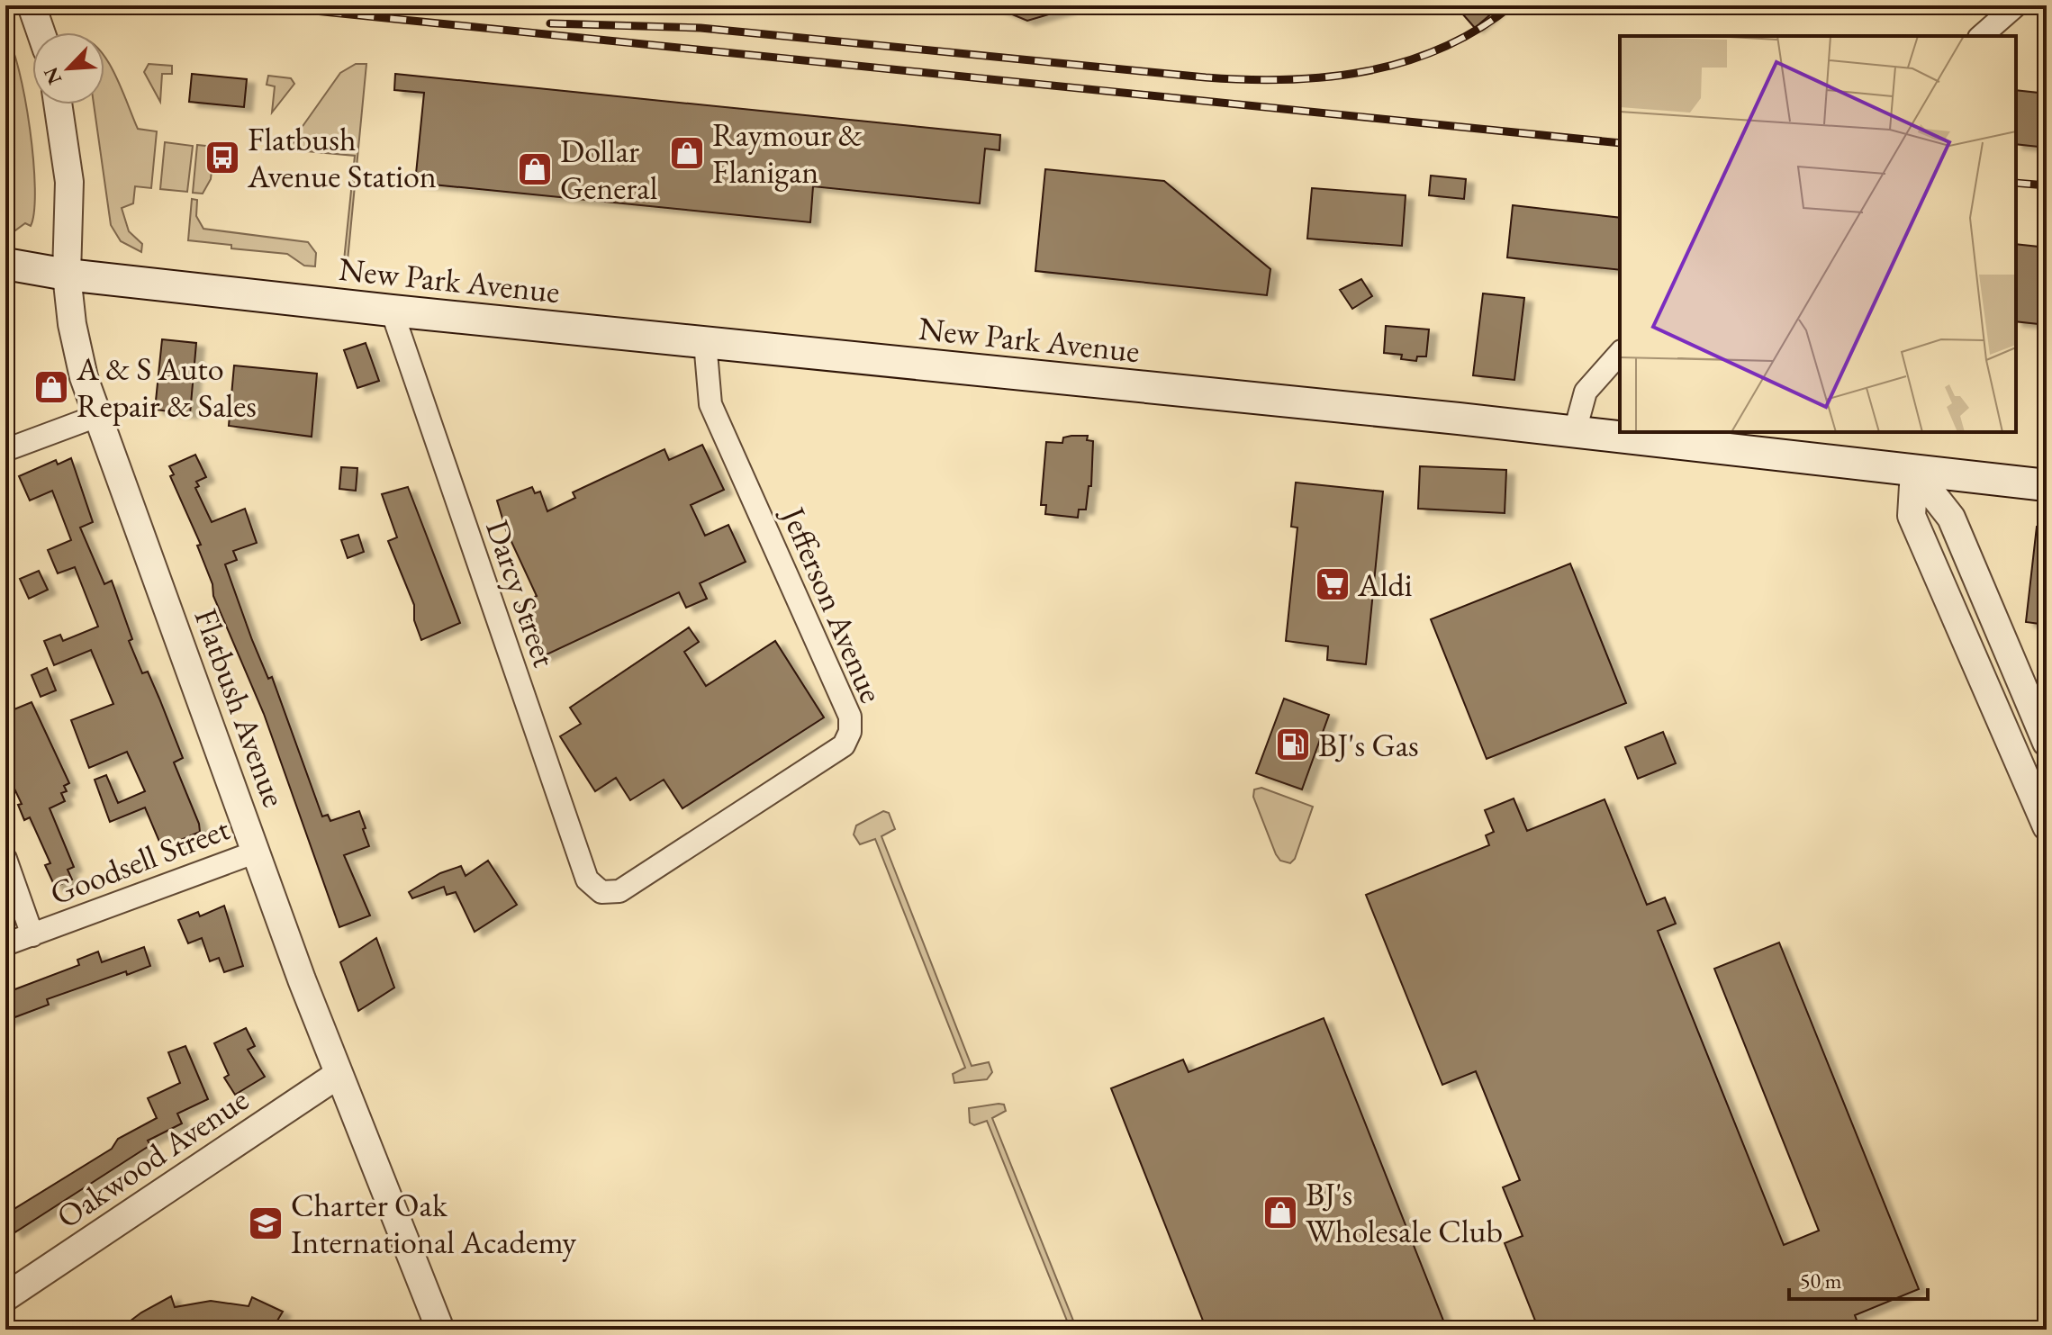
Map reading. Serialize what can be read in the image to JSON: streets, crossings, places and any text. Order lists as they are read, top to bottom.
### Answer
{
  "streets": {
    "main road": ["New Park Avenue"],
    "street": [
      "Darcy Street",
      "Jefferson Avenue",
      "Flatbush Avenue",
      "Goodsell Street",
      "Oakwood Avenue"
    ]
  },
  "crossings": [
    ["New Park Avenue", "Darcy Street"],
    ["New Park Avenue", "Jefferson Avenue"],
    ["New Park Avenue", "Flatbush Avenue"],
    ["Darcy Street", "Jefferson Avenue"],
    ["Flatbush Avenue", "Goodsell Street"],
    ["Flatbush Avenue", "Oakwood Avenue"]
  ],
  "places": {
    "shop": [
      "Raymour & Flanigan",
      "Dollar General",
      "A & S Auto Repair & Sales",
      "BJ's Wholesale Club"
    ],
    "bus stop": ["Flatbush Avenue Station"],
    "supermarket": ["Aldi"],
    "fuel station": ["BJ's Gas"],
    "school or university": ["Charter Oak International Academy"]
  },
  "scale_bar": "50 m",
  "north": "bottom left"
}
